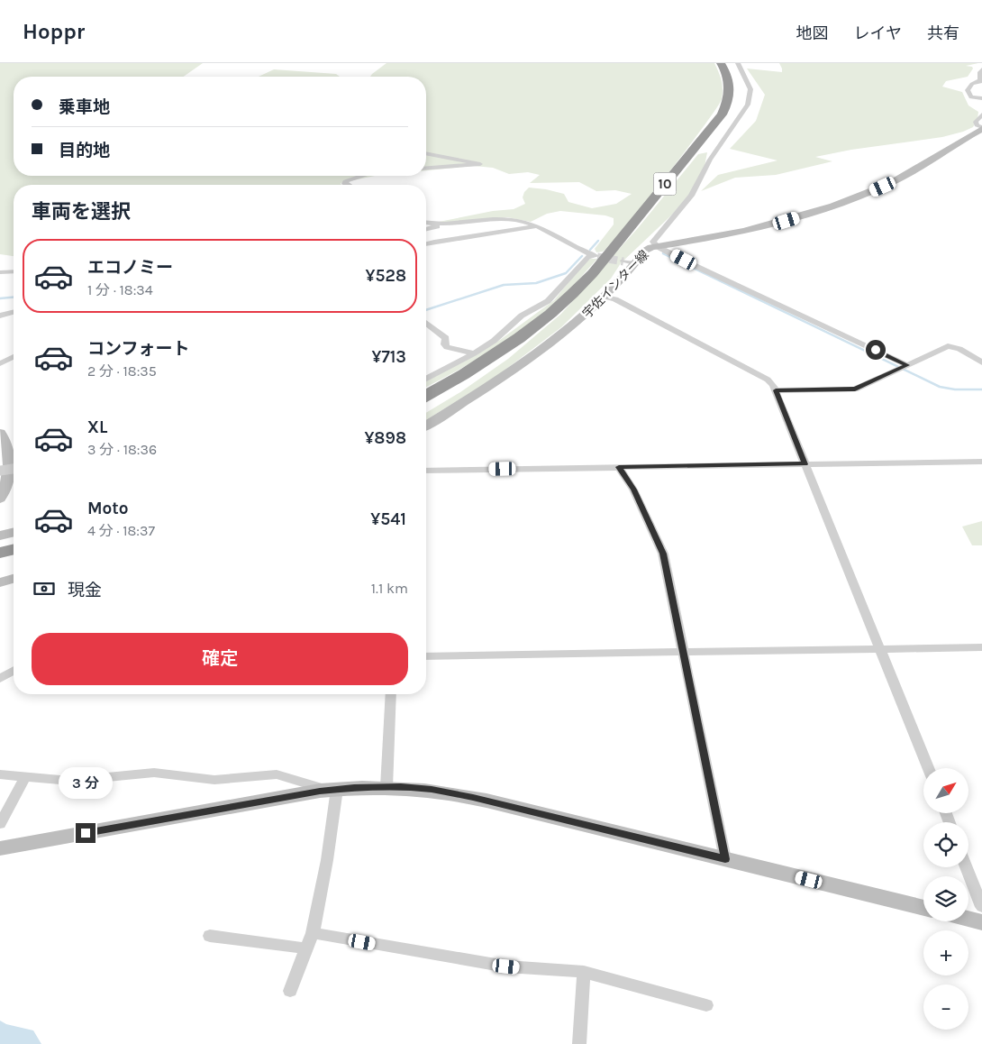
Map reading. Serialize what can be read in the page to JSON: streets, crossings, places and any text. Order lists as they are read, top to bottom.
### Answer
{
  "streets": {
    "highway": ["10"],
    "main road": ["宇佐インター線"]
  },
  "north": "top right",
  "page": {
    "header": "Hoppr",
    "nav": ["地図", "レイヤ", "共有"],
    "banner": ["乗車地", "目的地"],
    "heading": "車両を選択",
    "list": [
      {
        "name": "エコノミー",
        "note": "1 分 · 18:34",
        "value": "¥528"
      },
      {
        "name": "コンフォート",
        "note": "2 分 · 18:35",
        "value": "¥713"
      },
      {
        "name": "XL",
        "note": "3 分 · 18:36",
        "value": "¥898"
      },
      {
        "name": "Moto",
        "note": "4 分 · 18:37",
        "value": "¥541"
      }
    ],
    "pay": ["現金", "1.1 km"],
    "buttons": "確定",
    "bubble": "3 分",
    "map_buttons": ["+", "−"]
  }
}
